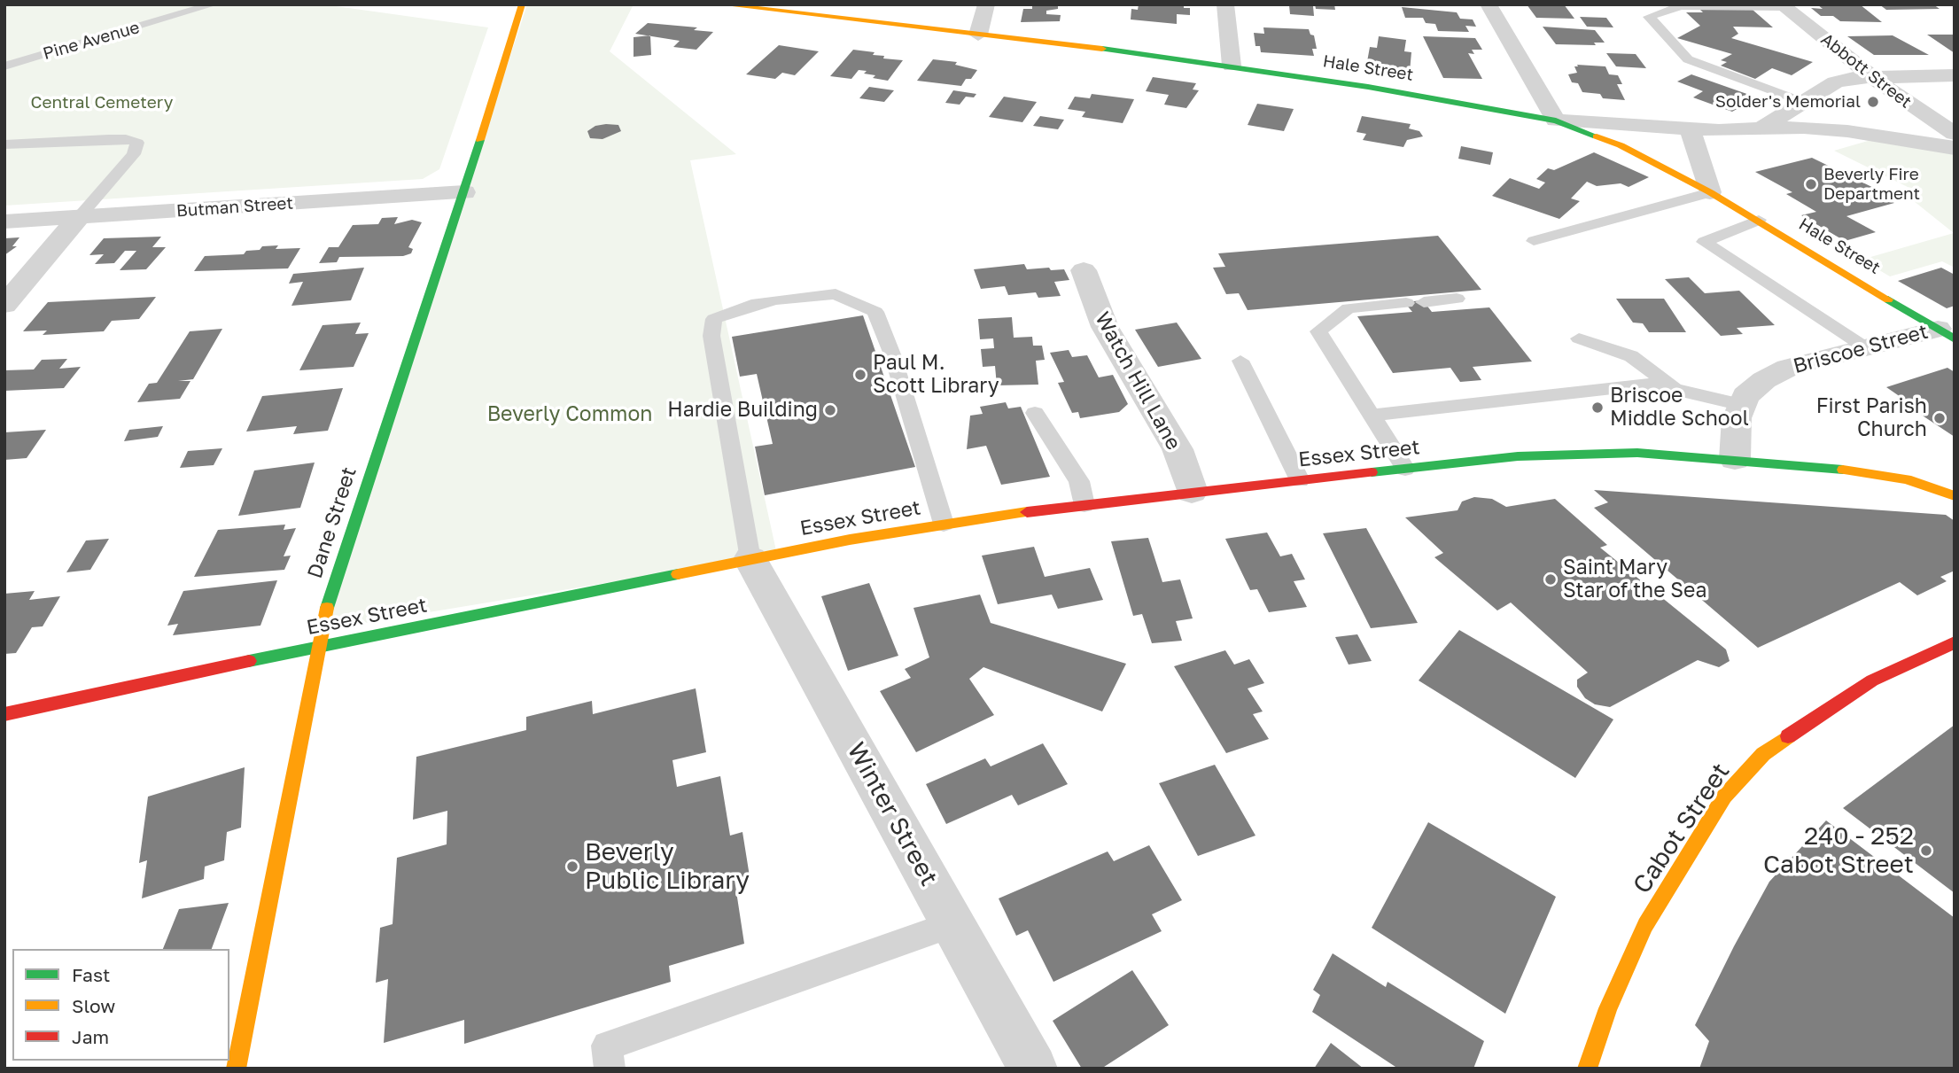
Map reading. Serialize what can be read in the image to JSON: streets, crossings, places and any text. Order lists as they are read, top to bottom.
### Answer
{
  "streets": {
    "main road": [
      "Hale Street",
      "Essex Street",
      "Dane Street",
      "Cabot Street"
    ],
    "street": [
      "Abbott Street",
      "Butman Street",
      "Briscoe Street",
      "Watch Hill Lane",
      "Winter Street"
    ],
    "lane": ["Pine Avenue"]
  },
  "crossings": [
    ["Hale Street", "Briscoe Street"],
    ["Butman Street", "Dane Street"],
    ["Briscoe Street", "Essex Street"],
    ["Watch Hill Lane", "Essex Street"],
    ["Essex Street", "Dane Street"],
    ["Essex Street", "Winter Street"]
  ],
  "parks": ["Central Cemetery", "Beverly Common"],
  "places": [
    "Solder's Memorial",
    "Beverly Fire Department",
    "Paul M. Scott Library",
    "Briscoe Middle School",
    "Hardie Building",
    "First Parish Church",
    "Saint Mary Star of the Sea",
    "240 - 252 Cabot Street",
    "Beverly Public Library"
  ],
  "legend": ["Fast", "Slow", "Jam"]
}
